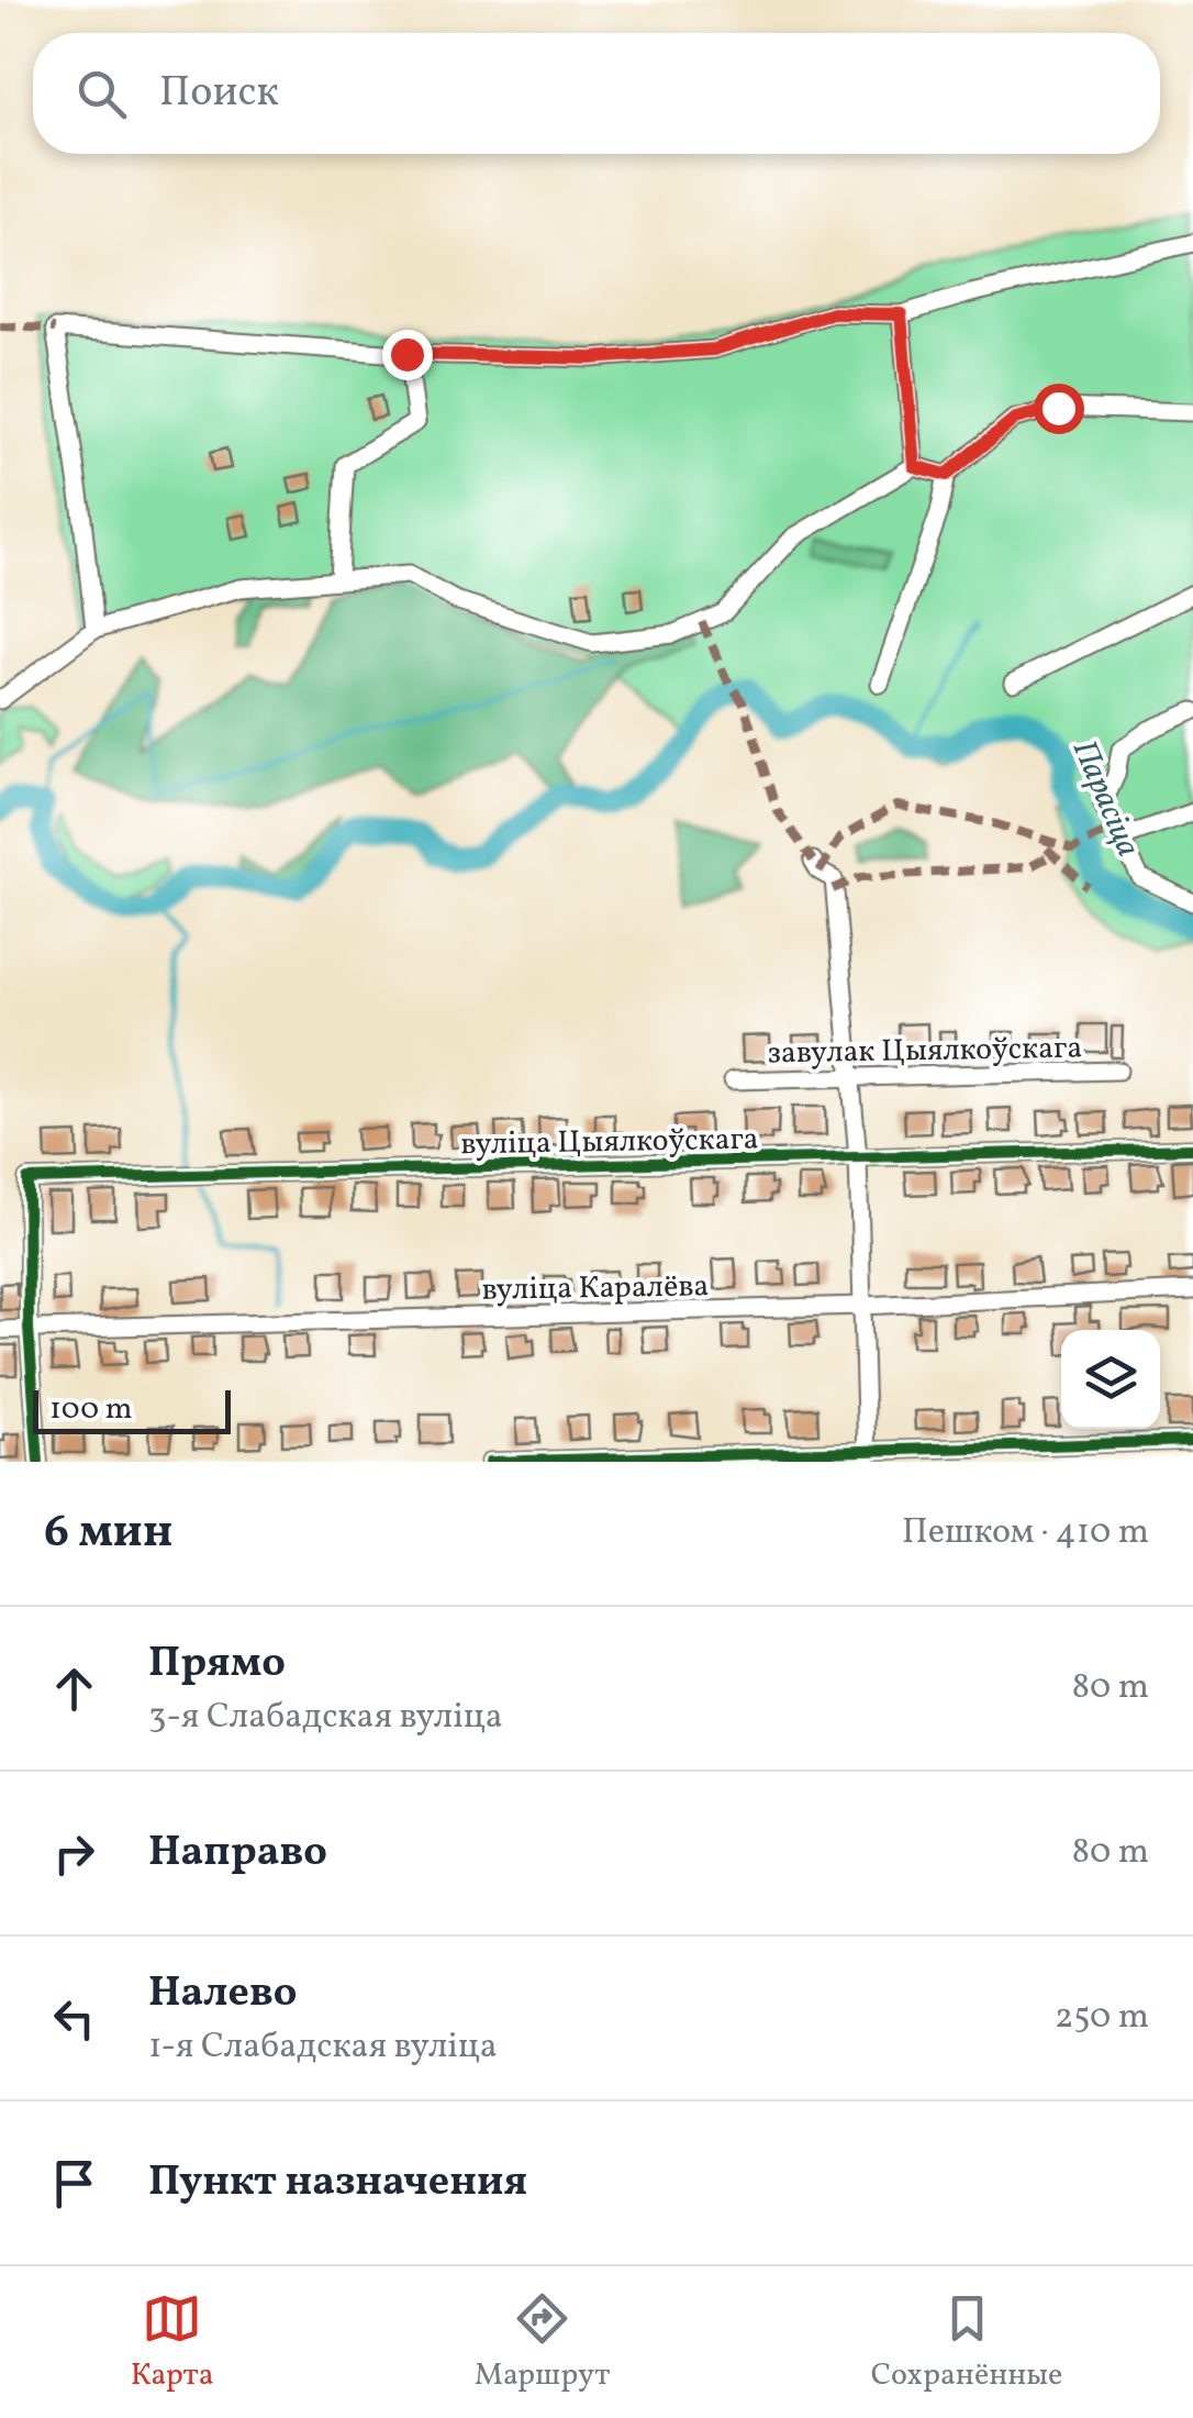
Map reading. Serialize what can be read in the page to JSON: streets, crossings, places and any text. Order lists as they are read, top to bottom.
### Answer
{
  "streets": {
    "street": ["завулак Цыялкоўскага", "вуліца Цыялкоўскага", "вуліца Каралёва"]
  },
  "crossings": [
    ["вуліца Цыялкоўскага", "вуліца Каралёва"]
  ],
  "water": ["Парасіца"],
  "scale_bar": "100 m",
  "page": {
    "search": "Поиск",
    "scale": "100 m",
    "heading": ["6 мин", "Пешком · 410 m"],
    "list": [
      ["Прямо", "3-я Слабадская вуліца", "80 m"],
      ["Направо", "80 m"],
      ["Налево", "1-я Слабадская вуліца", "250 m"],
      "Пункт назначения"
    ],
    "nav": ["Карта", "Маршрут", "Сохранённые"]
  }
}
